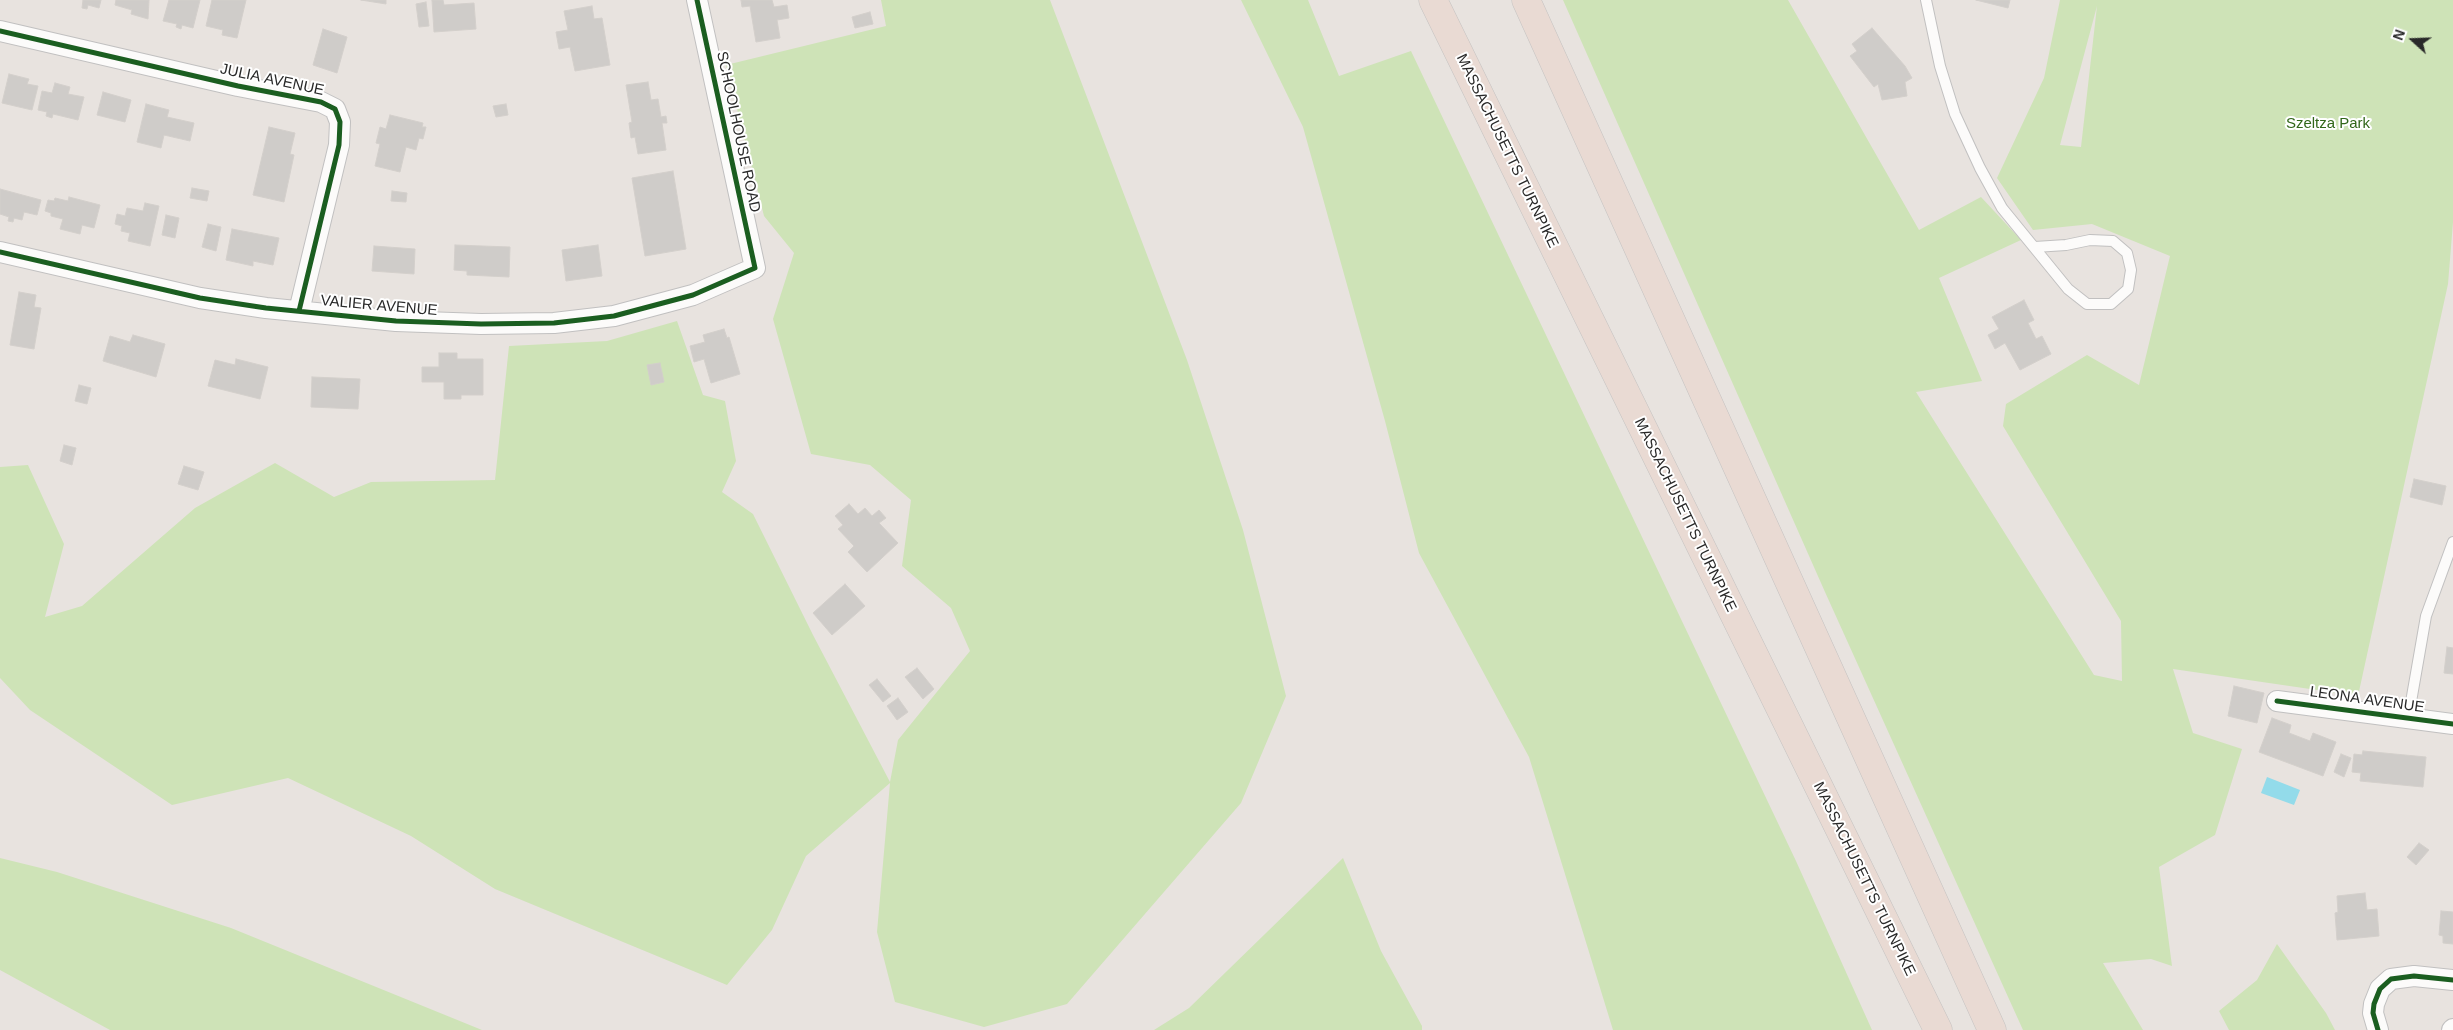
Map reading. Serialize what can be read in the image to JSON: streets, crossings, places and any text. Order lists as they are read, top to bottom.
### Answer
{
  "streets": {
    "highway": ["MASSACHUSETTS TURNPIKE"],
    "street": [
      "JULIA AVENUE",
      "SCHOOLHOUSE ROAD",
      "VALIER AVENUE",
      "LEONA AVENUE"
    ]
  },
  "crossings": [
    ["JULIA AVENUE", "VALIER AVENUE"],
    ["SCHOOLHOUSE ROAD", "VALIER AVENUE"]
  ],
  "parks": ["Szeltza Park"],
  "north": "left"
}
